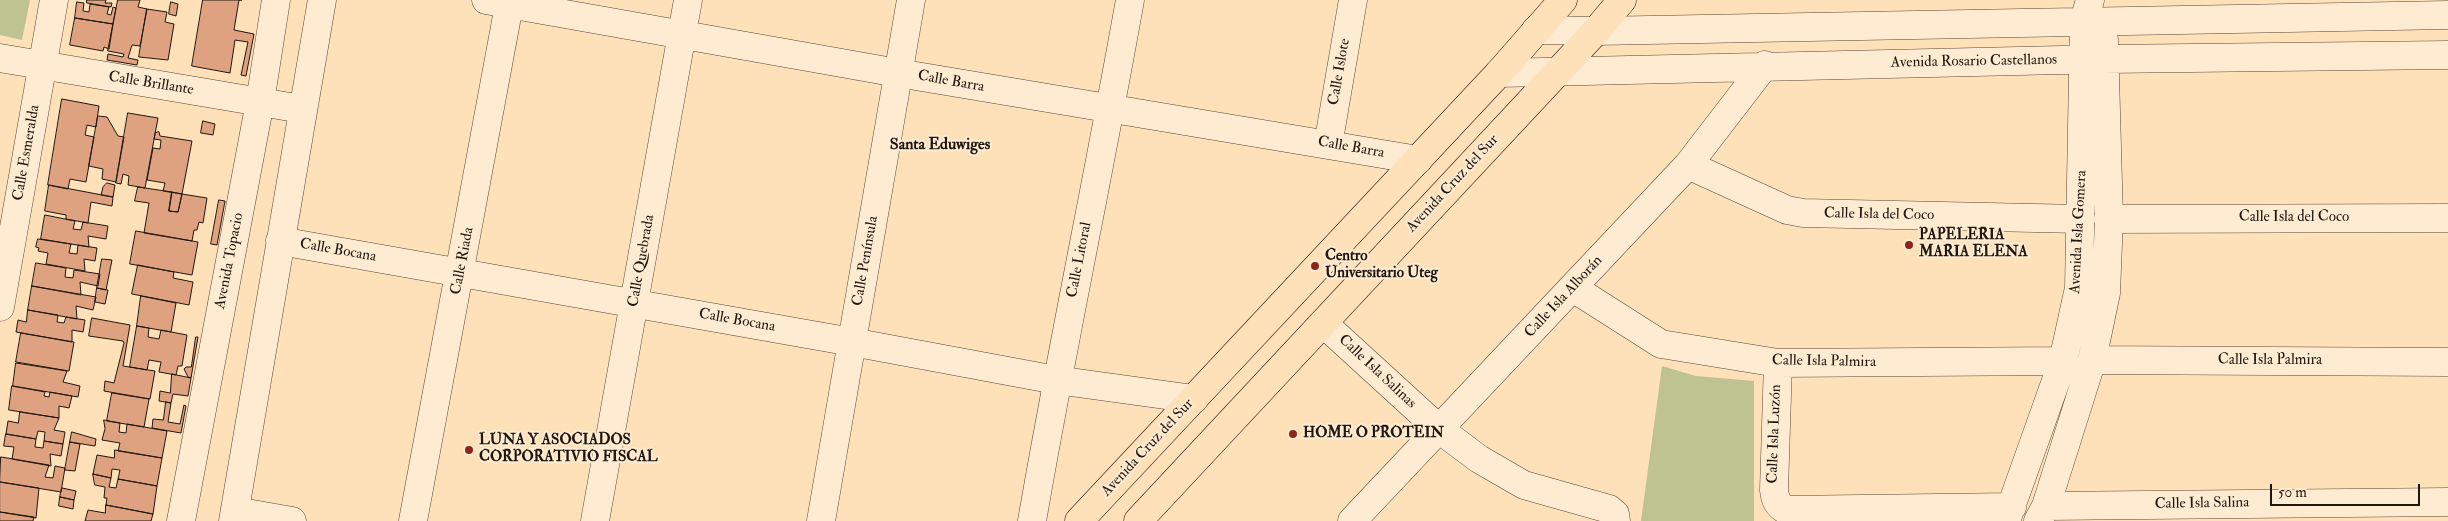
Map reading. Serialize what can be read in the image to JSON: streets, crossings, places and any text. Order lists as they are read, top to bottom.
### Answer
{
  "streets": {
    "main road": ["Avenida Cruz del Sur"],
    "street": [
      "Avenida Rosario Castellanos",
      "Calle Islote",
      "Calle Barra",
      "Calle Brillante",
      "Calle Esmeralda",
      "Calle Isla del Coco",
      "Avenida Isla Gomera",
      "Calle Bocana",
      "Calle Litoral",
      "Avenida Topacio",
      "Calle Riada",
      "Calle Quebrada",
      "Calle Península",
      "Calle Isla Alborán",
      "Calle Isla Palmira",
      "Calle Isla Salinas",
      "Calle Isla Luzón",
      "Calle Isla Salina"
    ]
  },
  "crossings": [
    ["Avenida Rosario Castellanos", "Avenida Cruz del Sur"],
    ["Avenida Rosario Castellanos", "Avenida Isla Gomera"],
    ["Avenida Rosario Castellanos", "Calle Isla Alborán"],
    ["Calle Islote", "Calle Barra"],
    ["Calle Barra", "Avenida Cruz del Sur"],
    ["Calle Barra", "Calle Litoral"],
    ["Calle Barra", "Calle Riada"],
    ["Calle Barra", "Calle Quebrada"],
    ["Calle Barra", "Calle Península"],
    ["Calle Brillante", "Calle Esmeralda"],
    ["Calle Brillante", "Avenida Topacio"],
    ["Avenida Cruz del Sur", "Calle Bocana"],
    ["Avenida Cruz del Sur", "Calle Isla Salinas"],
    ["Calle Isla del Coco", "Avenida Isla Gomera"],
    ["Calle Isla del Coco", "Calle Isla Alborán"],
    ["Avenida Isla Gomera", "Calle Isla Palmira"],
    ["Avenida Isla Gomera", "Calle Isla Luzón"],
    ["Avenida Isla Gomera", "Calle Isla Salina"],
    ["Calle Bocana", "Calle Litoral"],
    ["Calle Bocana", "Calle Riada"],
    ["Calle Bocana", "Calle Quebrada"],
    ["Calle Bocana", "Calle Península"],
    ["Calle Isla Alborán", "Calle Isla Palmira"],
    ["Calle Isla Alborán", "Calle Isla Salinas"],
    ["Calle Isla Palmira", "Calle Isla Luzón"]
  ],
  "districts": ["Santa Eduwiges"],
  "places": [
    "PAPELERIA MARIA ELENA",
    "Centro Universitario Uteg",
    "HOME O PROTEIN",
    "LUNA Y ASOCIADOS CORPORATIVIO FISCAL"
  ],
  "scale_bar": "50 m"
}
